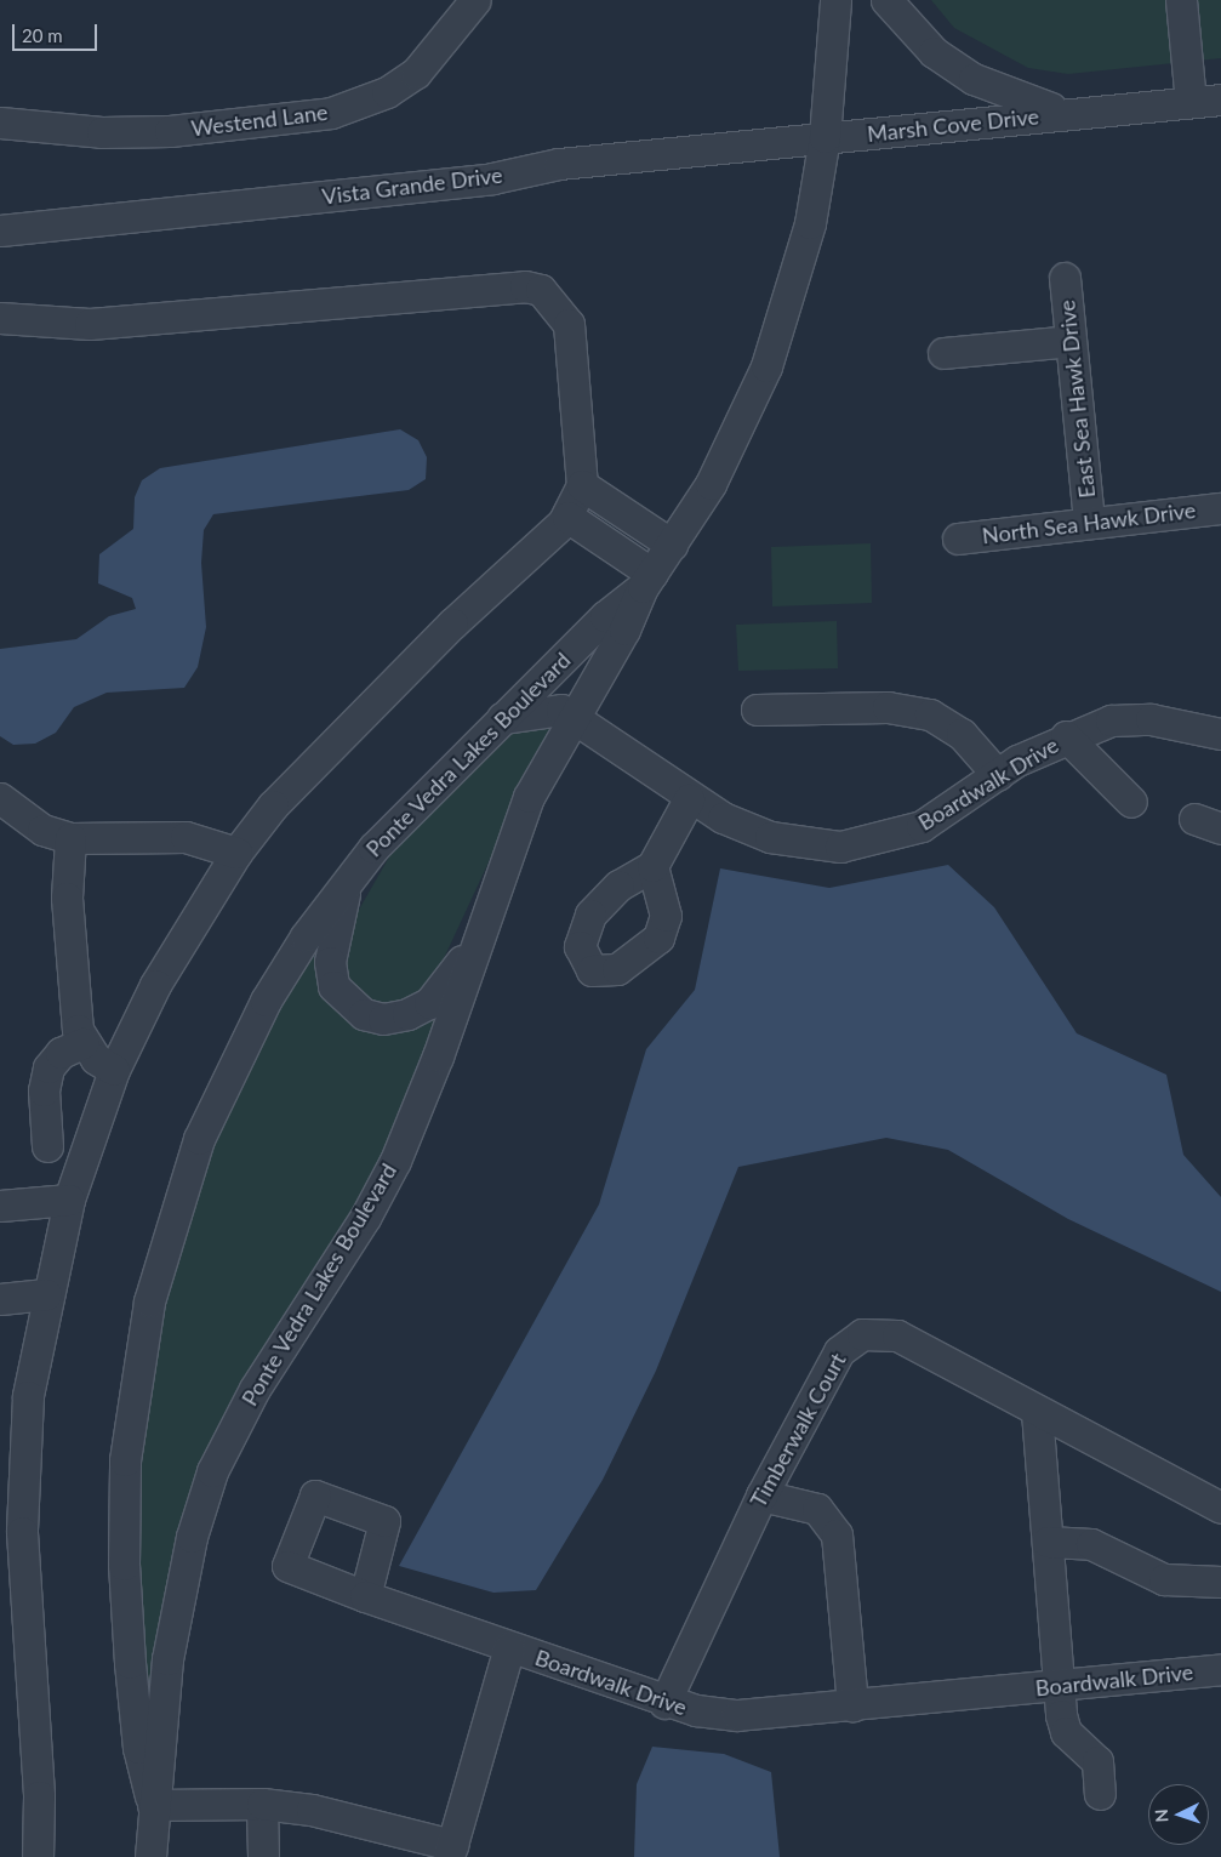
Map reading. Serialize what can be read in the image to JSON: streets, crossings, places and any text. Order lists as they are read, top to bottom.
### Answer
{
  "streets": {
    "street": [
      "Westend Lane",
      "Marsh Cove Drive",
      "Vista Grande Drive",
      "East Sea Hawk Drive",
      "North Sea Hawk Drive",
      "Ponte Vedra Lakes Boulevard",
      "Boardwalk Drive",
      "Timberwalk Court"
    ]
  },
  "crossings": [
    ["Marsh Cove Drive", "Vista Grande Drive"],
    ["Marsh Cove Drive", "Ponte Vedra Lakes Boulevard"],
    ["Vista Grande Drive", "Ponte Vedra Lakes Boulevard"],
    ["East Sea Hawk Drive", "North Sea Hawk Drive"],
    ["Ponte Vedra Lakes Boulevard", "Boardwalk Drive"],
    ["Boardwalk Drive", "Timberwalk Court"]
  ],
  "scale_bar": "20 m",
  "north": "left"
}
